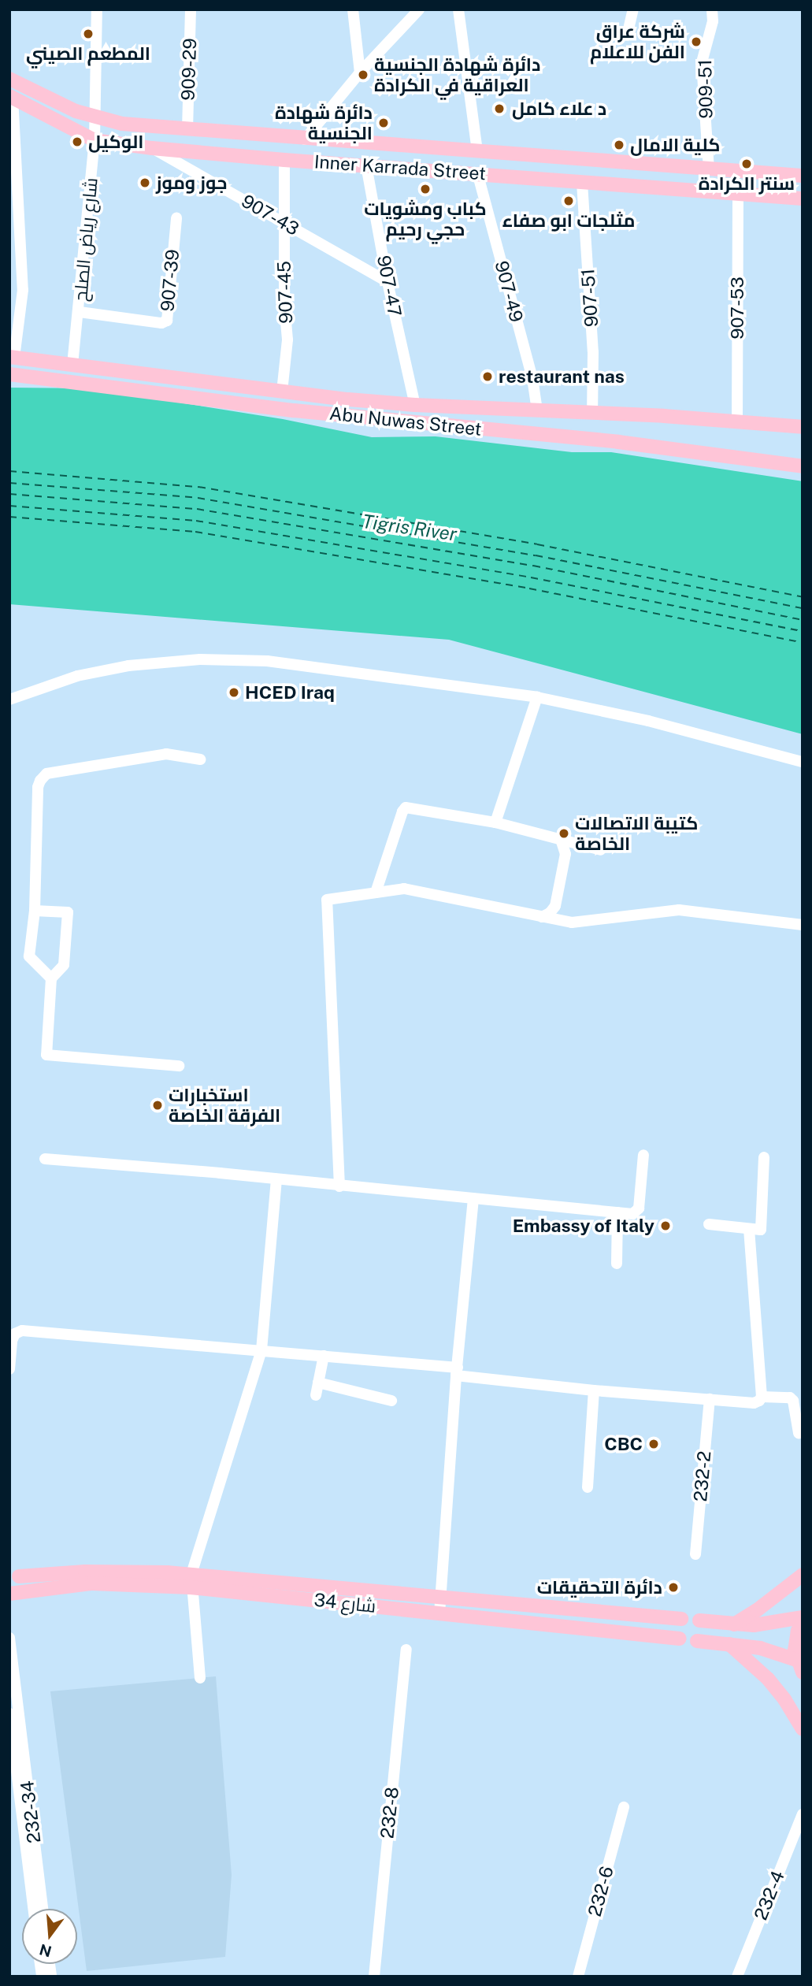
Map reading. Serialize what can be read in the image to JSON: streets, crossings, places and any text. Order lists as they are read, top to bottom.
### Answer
{
  "streets": {
    "main road": ["Inner Karrada Street", "Abu Nuwas Street", "شارع 34"],
    "street": [
      "909-29",
      "909-51",
      "907-43",
      "شارع رياض الصلح",
      "907-39",
      "907-47",
      "907-49",
      "907-45",
      "907-51",
      "907-53",
      "232-2",
      "232-34",
      "232-8",
      "232-6",
      "232-4"
    ]
  },
  "crossings": [
    ["909-29", "Inner Karrada Street"],
    ["909-51", "Inner Karrada Street"],
    ["Inner Karrada Street", "907-43"],
    ["Inner Karrada Street", "شارع رياض الصلح"],
    ["Inner Karrada Street", "907-47"],
    ["Inner Karrada Street", "907-49"],
    ["Inner Karrada Street", "907-45"],
    ["Inner Karrada Street", "907-51"],
    ["Inner Karrada Street", "907-53"],
    ["907-43", "907-47"],
    ["907-43", "907-45"],
    ["شارع رياض الصلح", "907-39"],
    ["شارع رياض الصلح", "Abu Nuwas Street"],
    ["907-47", "Abu Nuwas Street"],
    ["907-49", "Abu Nuwas Street"],
    ["907-45", "Abu Nuwas Street"],
    ["907-51", "Abu Nuwas Street"],
    ["907-53", "Abu Nuwas Street"]
  ],
  "water": ["Tigris River"],
  "places": [
    "المطعم الصيني",
    "شركة عراق الفن للاعلام",
    "دائرة شهادة الجنسية العراقية في الكرادة",
    "د علاء كامل",
    "دائرة شهادة الجنسية",
    "الوكيل",
    "كلية الامال",
    "سنتر الكرادة",
    "جوز وموز",
    "كباب ومشويات حجي رحيم",
    "مثلجات ابو صفاء",
    "restaurant nas",
    "HCED Iraq",
    "كتيبة الاتصالات الخاصة",
    "استخبارات الفرقة الخاصة",
    "Embassy of Italy",
    "CBC",
    "دائرة التحقيقات"
  ],
  "north": "bottom"
}
